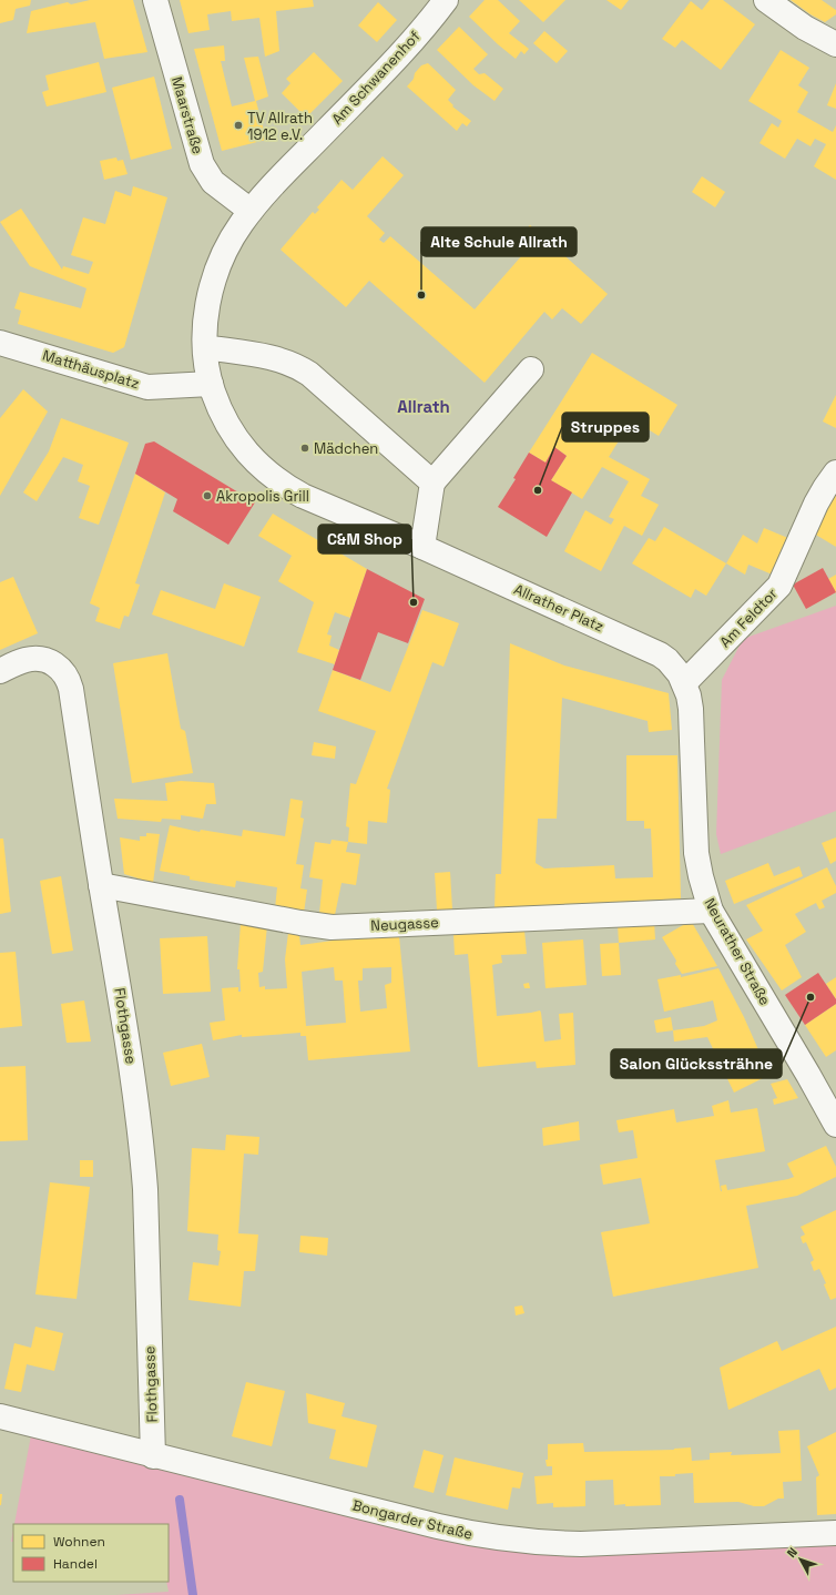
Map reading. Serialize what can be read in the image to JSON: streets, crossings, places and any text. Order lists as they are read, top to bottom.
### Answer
{
  "streets": {
    "street": [
      "Am Schwanenhof",
      "Maarstraße",
      "Matthäusplatz",
      "Allrather Platz",
      "Am Feldtor",
      "Neugasse",
      "Neurather Straße",
      "Flothgasse",
      "Bongarder Straße"
    ]
  },
  "crossings": [
    ["Am Schwanenhof", "Maarstraße"],
    ["Am Schwanenhof", "Allrather Platz"],
    ["Maarstraße", "Allrather Platz"],
    ["Matthäusplatz", "Allrather Platz"],
    ["Allrather Platz", "Am Feldtor"],
    ["Allrather Platz", "Neurather Straße"],
    ["Am Feldtor", "Neurather Straße"],
    ["Neugasse", "Neurather Straße"],
    ["Neugasse", "Flothgasse"],
    ["Flothgasse", "Bongarder Straße"]
  ],
  "districts": ["Allrath"],
  "places": [
    "TV Allrath 1912 e.V.",
    "Alte Schule Allrath",
    "Mädchen",
    "Struppes",
    "Akropolis Grill",
    "C&M Shop",
    "Salon Glückssträhne"
  ],
  "legend": ["Wohnen", "Handel"],
  "north": "top left"
}
